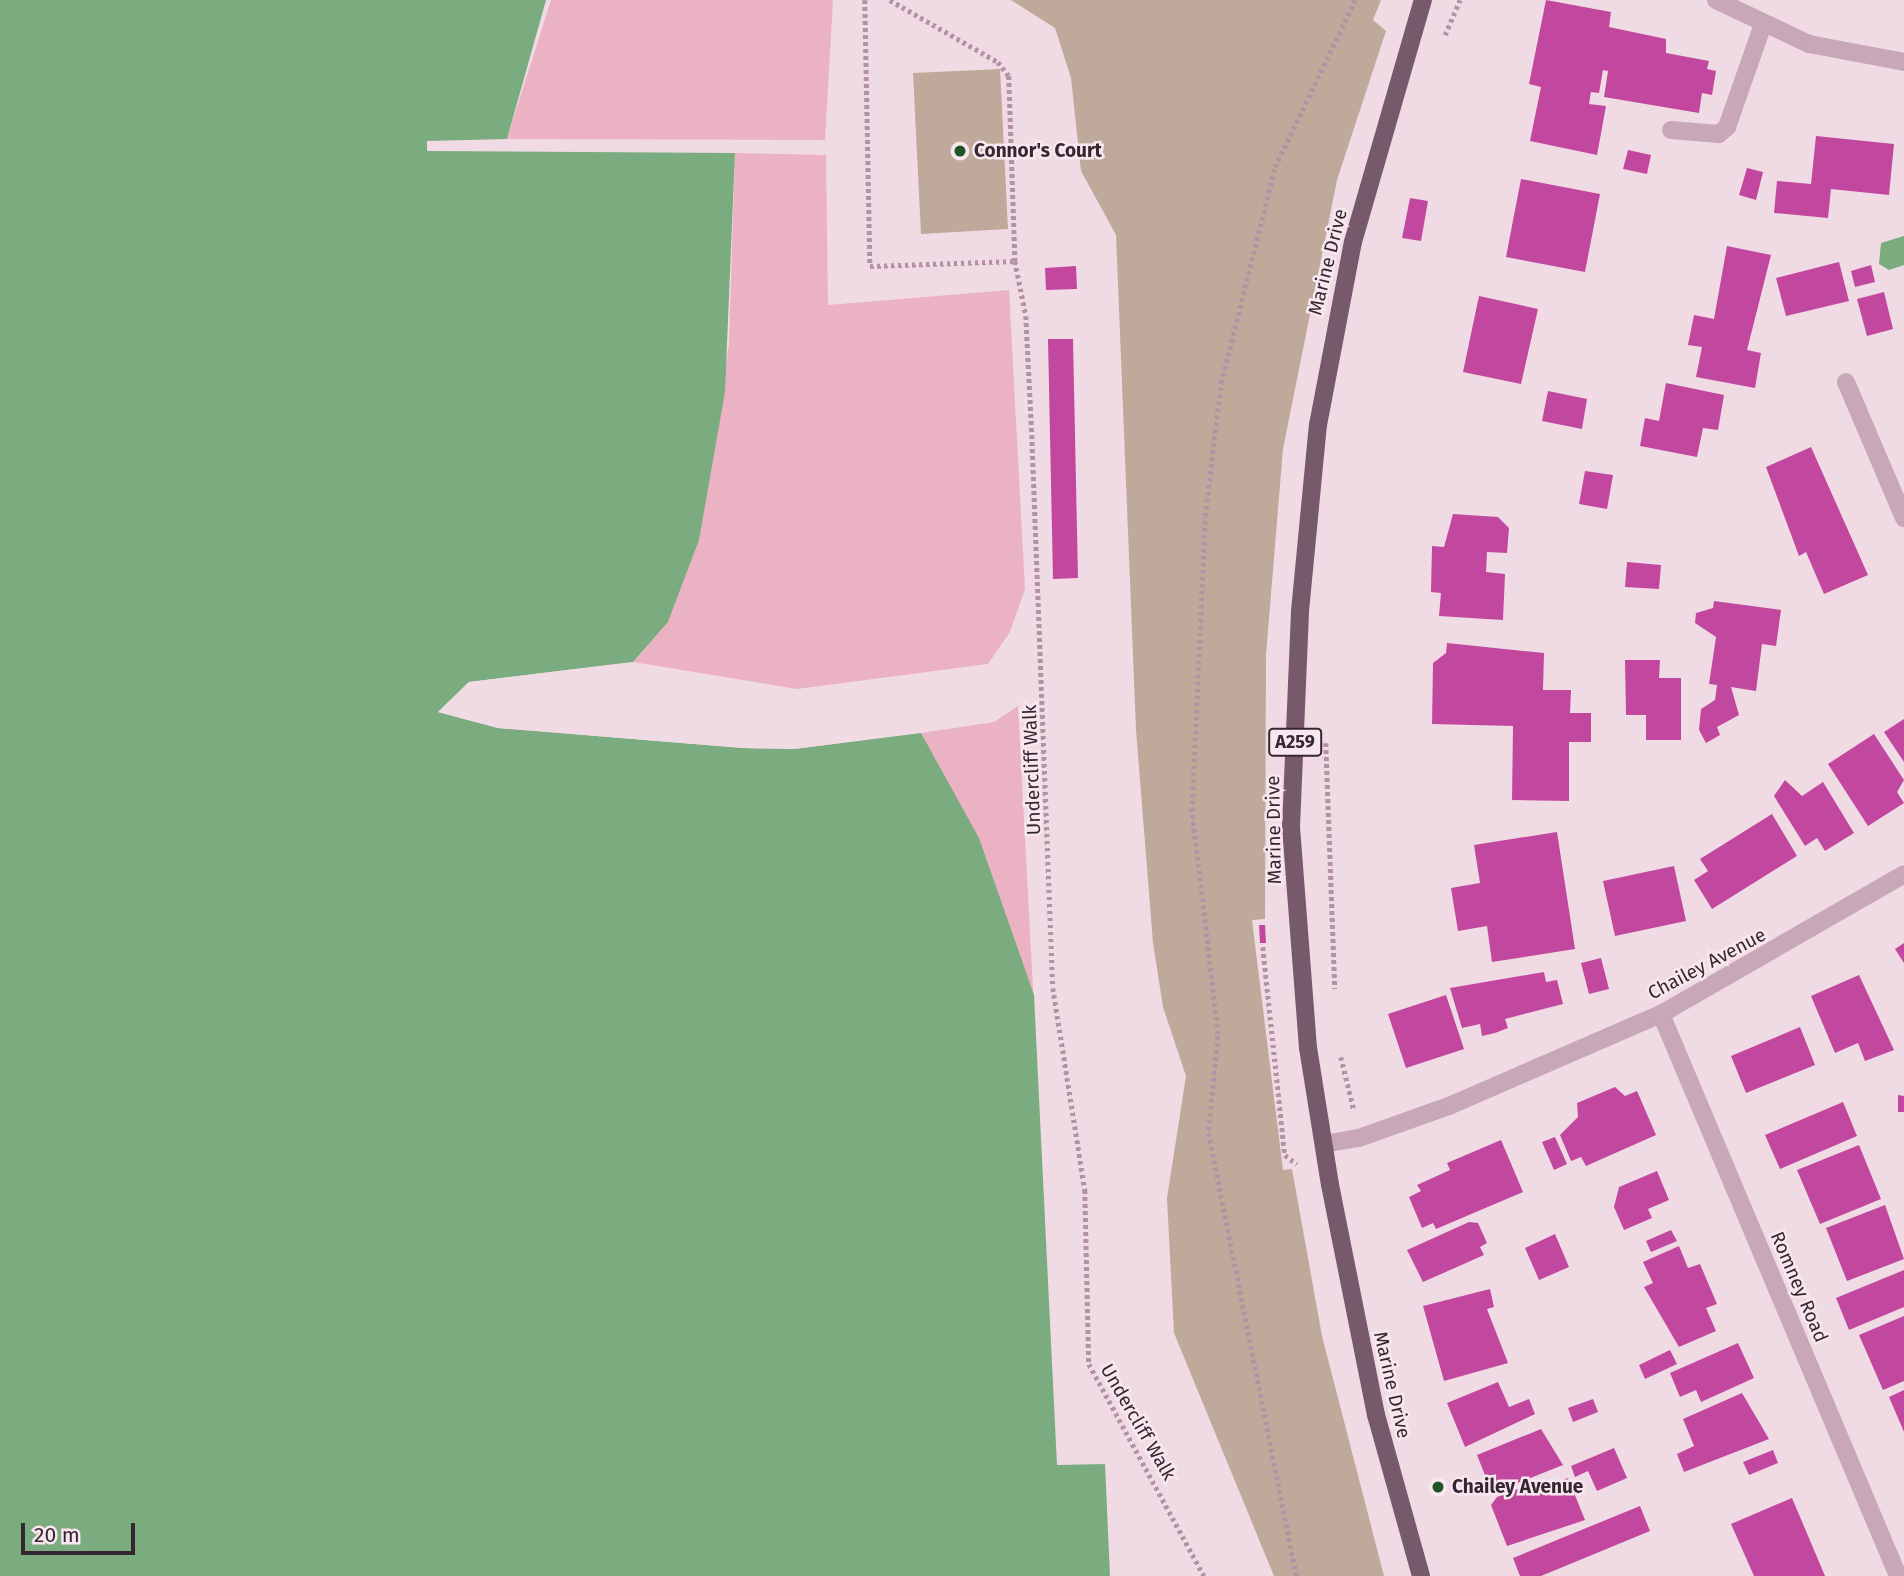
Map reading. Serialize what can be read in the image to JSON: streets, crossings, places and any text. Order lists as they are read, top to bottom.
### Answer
{
  "streets": {
    "main road": ["Marine Drive", "A259"],
    "street": ["Chailey Avenue", "Romney Road"],
    "path": ["Undercliff Walk"]
  },
  "crossings": [
    ["Marine Drive", "Chailey Avenue"],
    ["Chailey Avenue", "Romney Road"]
  ],
  "places": ["Connor's Court", "Chailey Avenue"],
  "scale_bar": "20 m"
}
